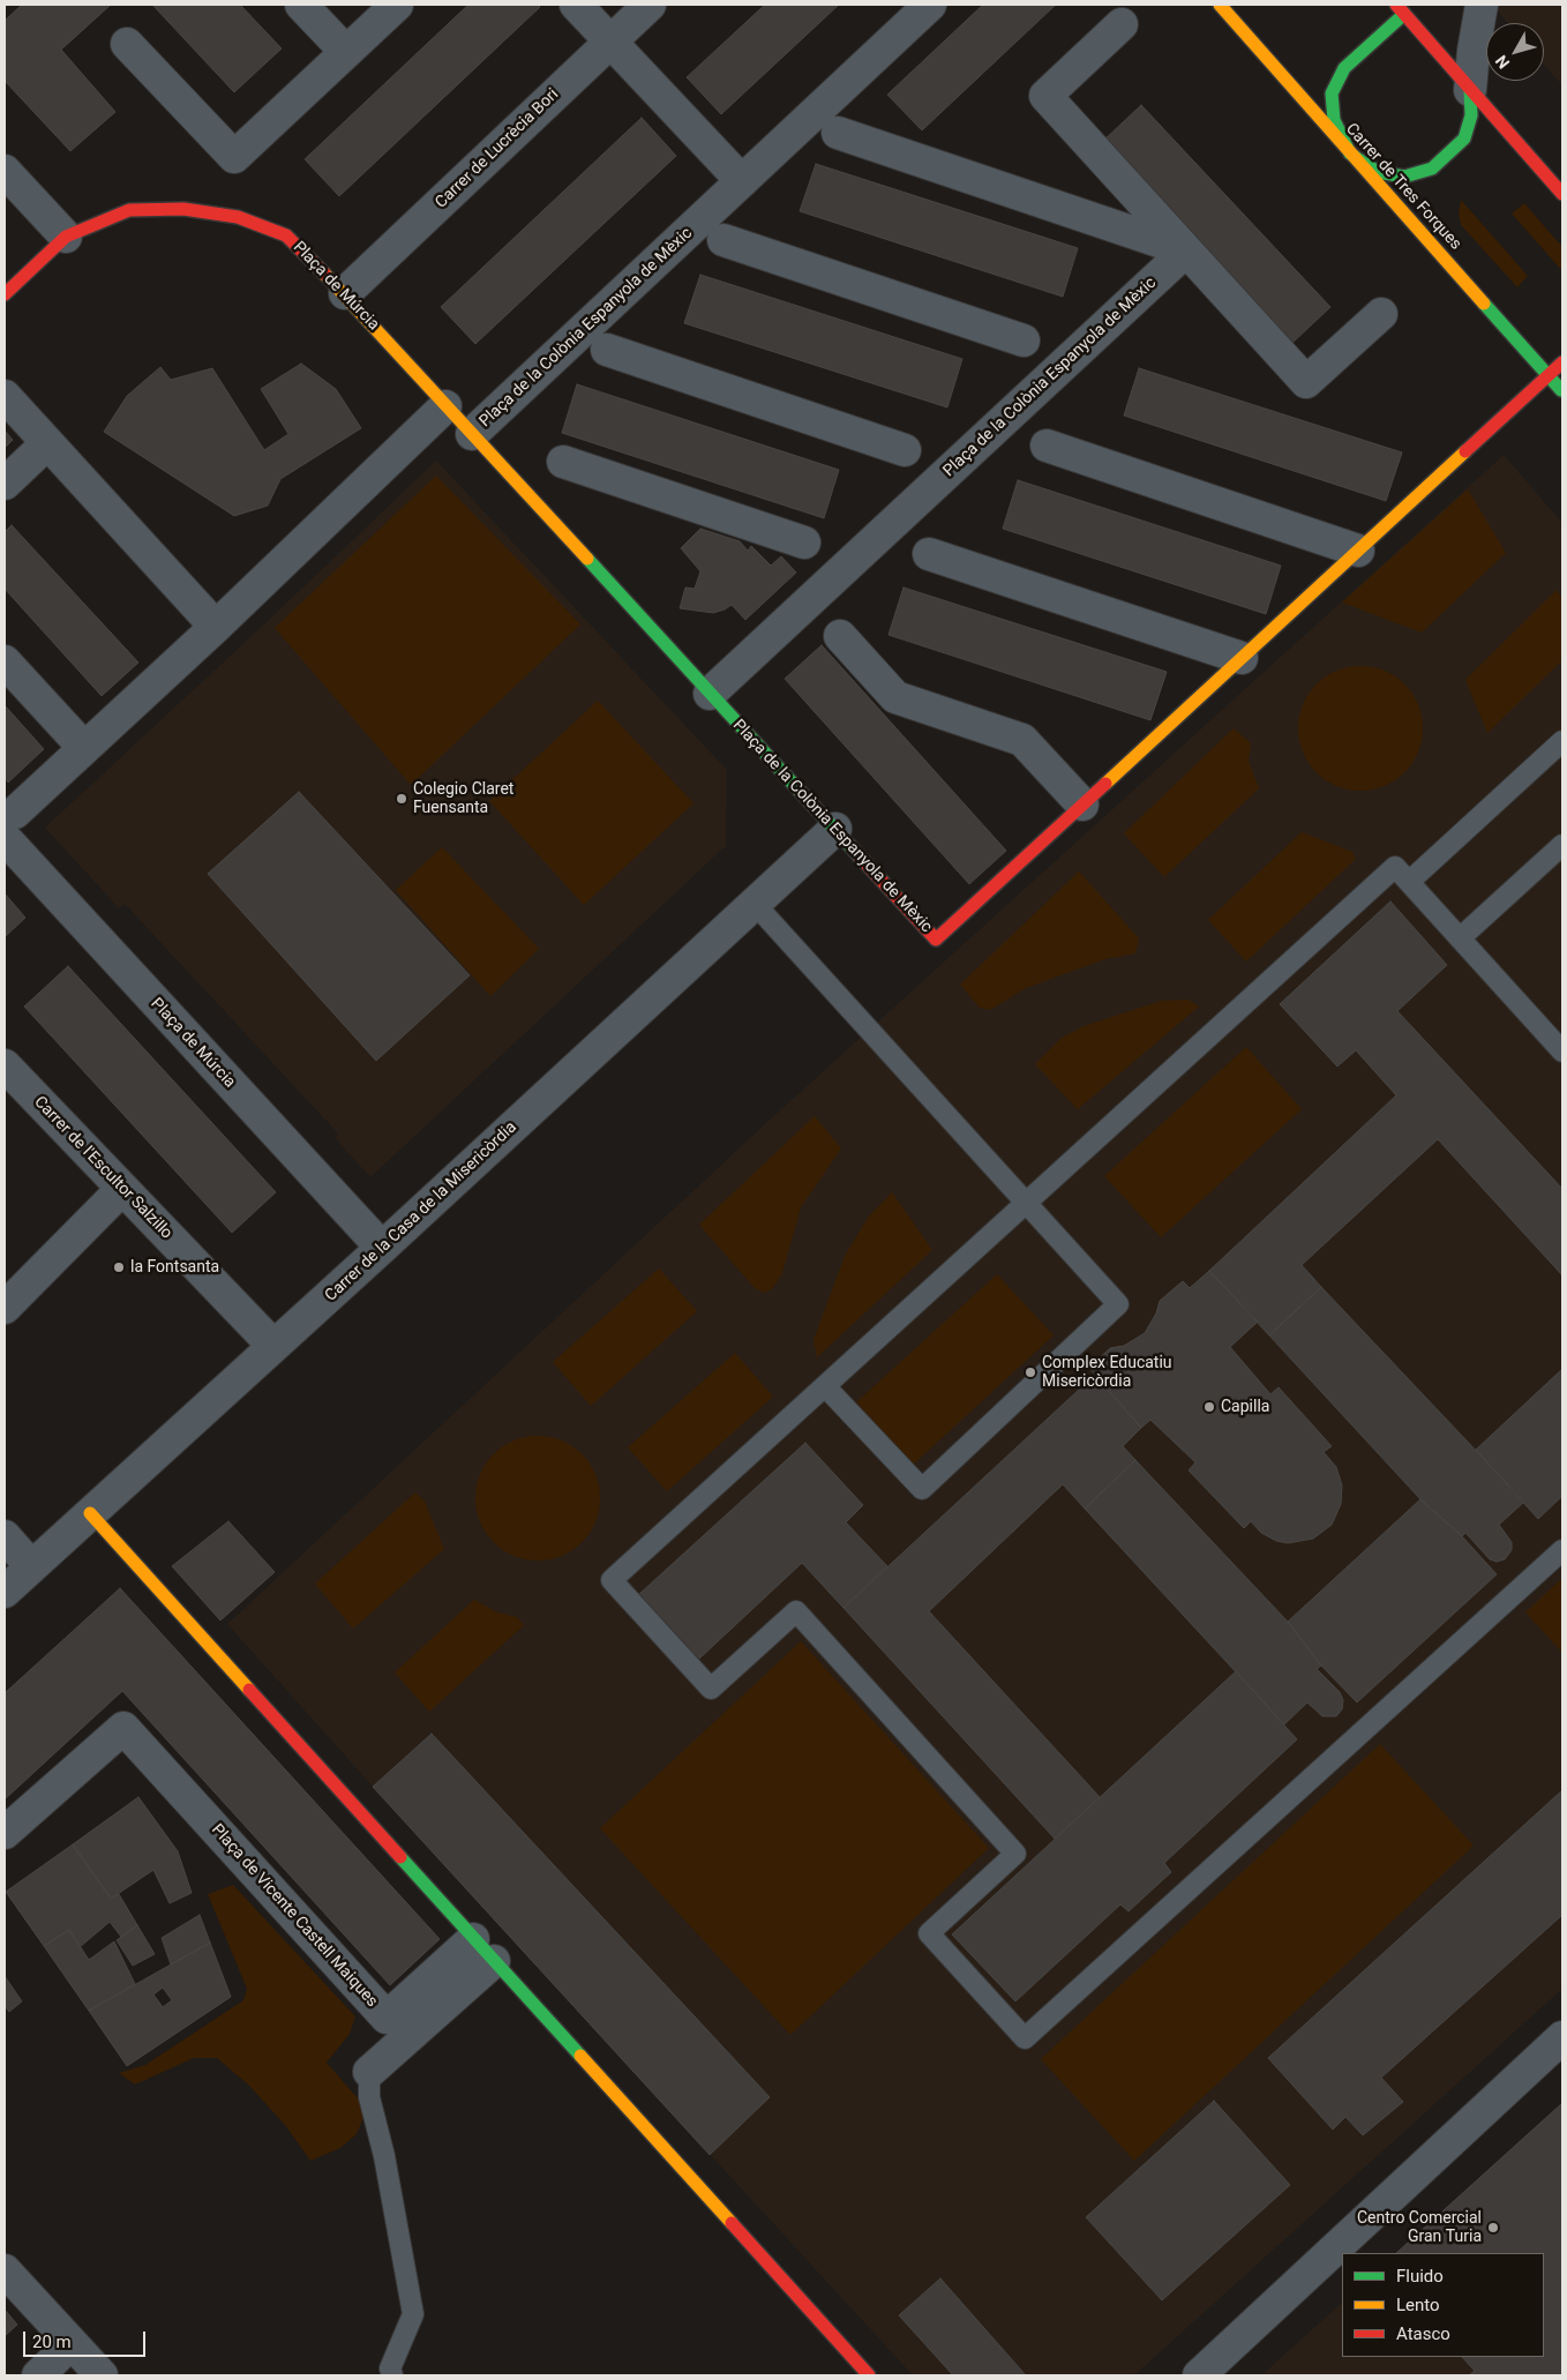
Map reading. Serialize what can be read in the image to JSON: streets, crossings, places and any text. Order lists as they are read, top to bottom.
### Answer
{
  "streets": {
    "street": [
      "Carrer de Lucrècia Bori",
      "Carrer de Tres Forques",
      "Plaça de Múrcia",
      "Plaça de la Colònia Espanyola de Mèxic",
      "Carrer de l'Escultor Salzillo",
      "Carrer de la Casa de la Misericòrdia",
      "Plaça de Vicente Castell Maiques"
    ]
  },
  "crossings": [
    ["Carrer de Lucrècia Bori", "Plaça de Múrcia"],
    ["Carrer de Tres Forques", "Plaça de la Colònia Espanyola de Mèxic"],
    ["Plaça de Múrcia", "Plaça de la Colònia Espanyola de Mèxic"],
    ["Plaça de Múrcia", "Carrer de la Casa de la Misericòrdia"],
    ["Plaça de la Colònia Espanyola de Mèxic", "Carrer de la Casa de la Misericòrdia"],
    ["Carrer de l'Escultor Salzillo", "Carrer de la Casa de la Misericòrdia"]
  ],
  "places": [
    "Colegio Claret Fuensanta",
    "la Fontsanta",
    "Complex Educatiu Misericòrdia",
    "Capilla",
    "Centro Comercial Gran Turia"
  ],
  "legend": ["Fluido", "Lento", "Atasco"],
  "scale_bar": "20 m",
  "north": "bottom left"
}
